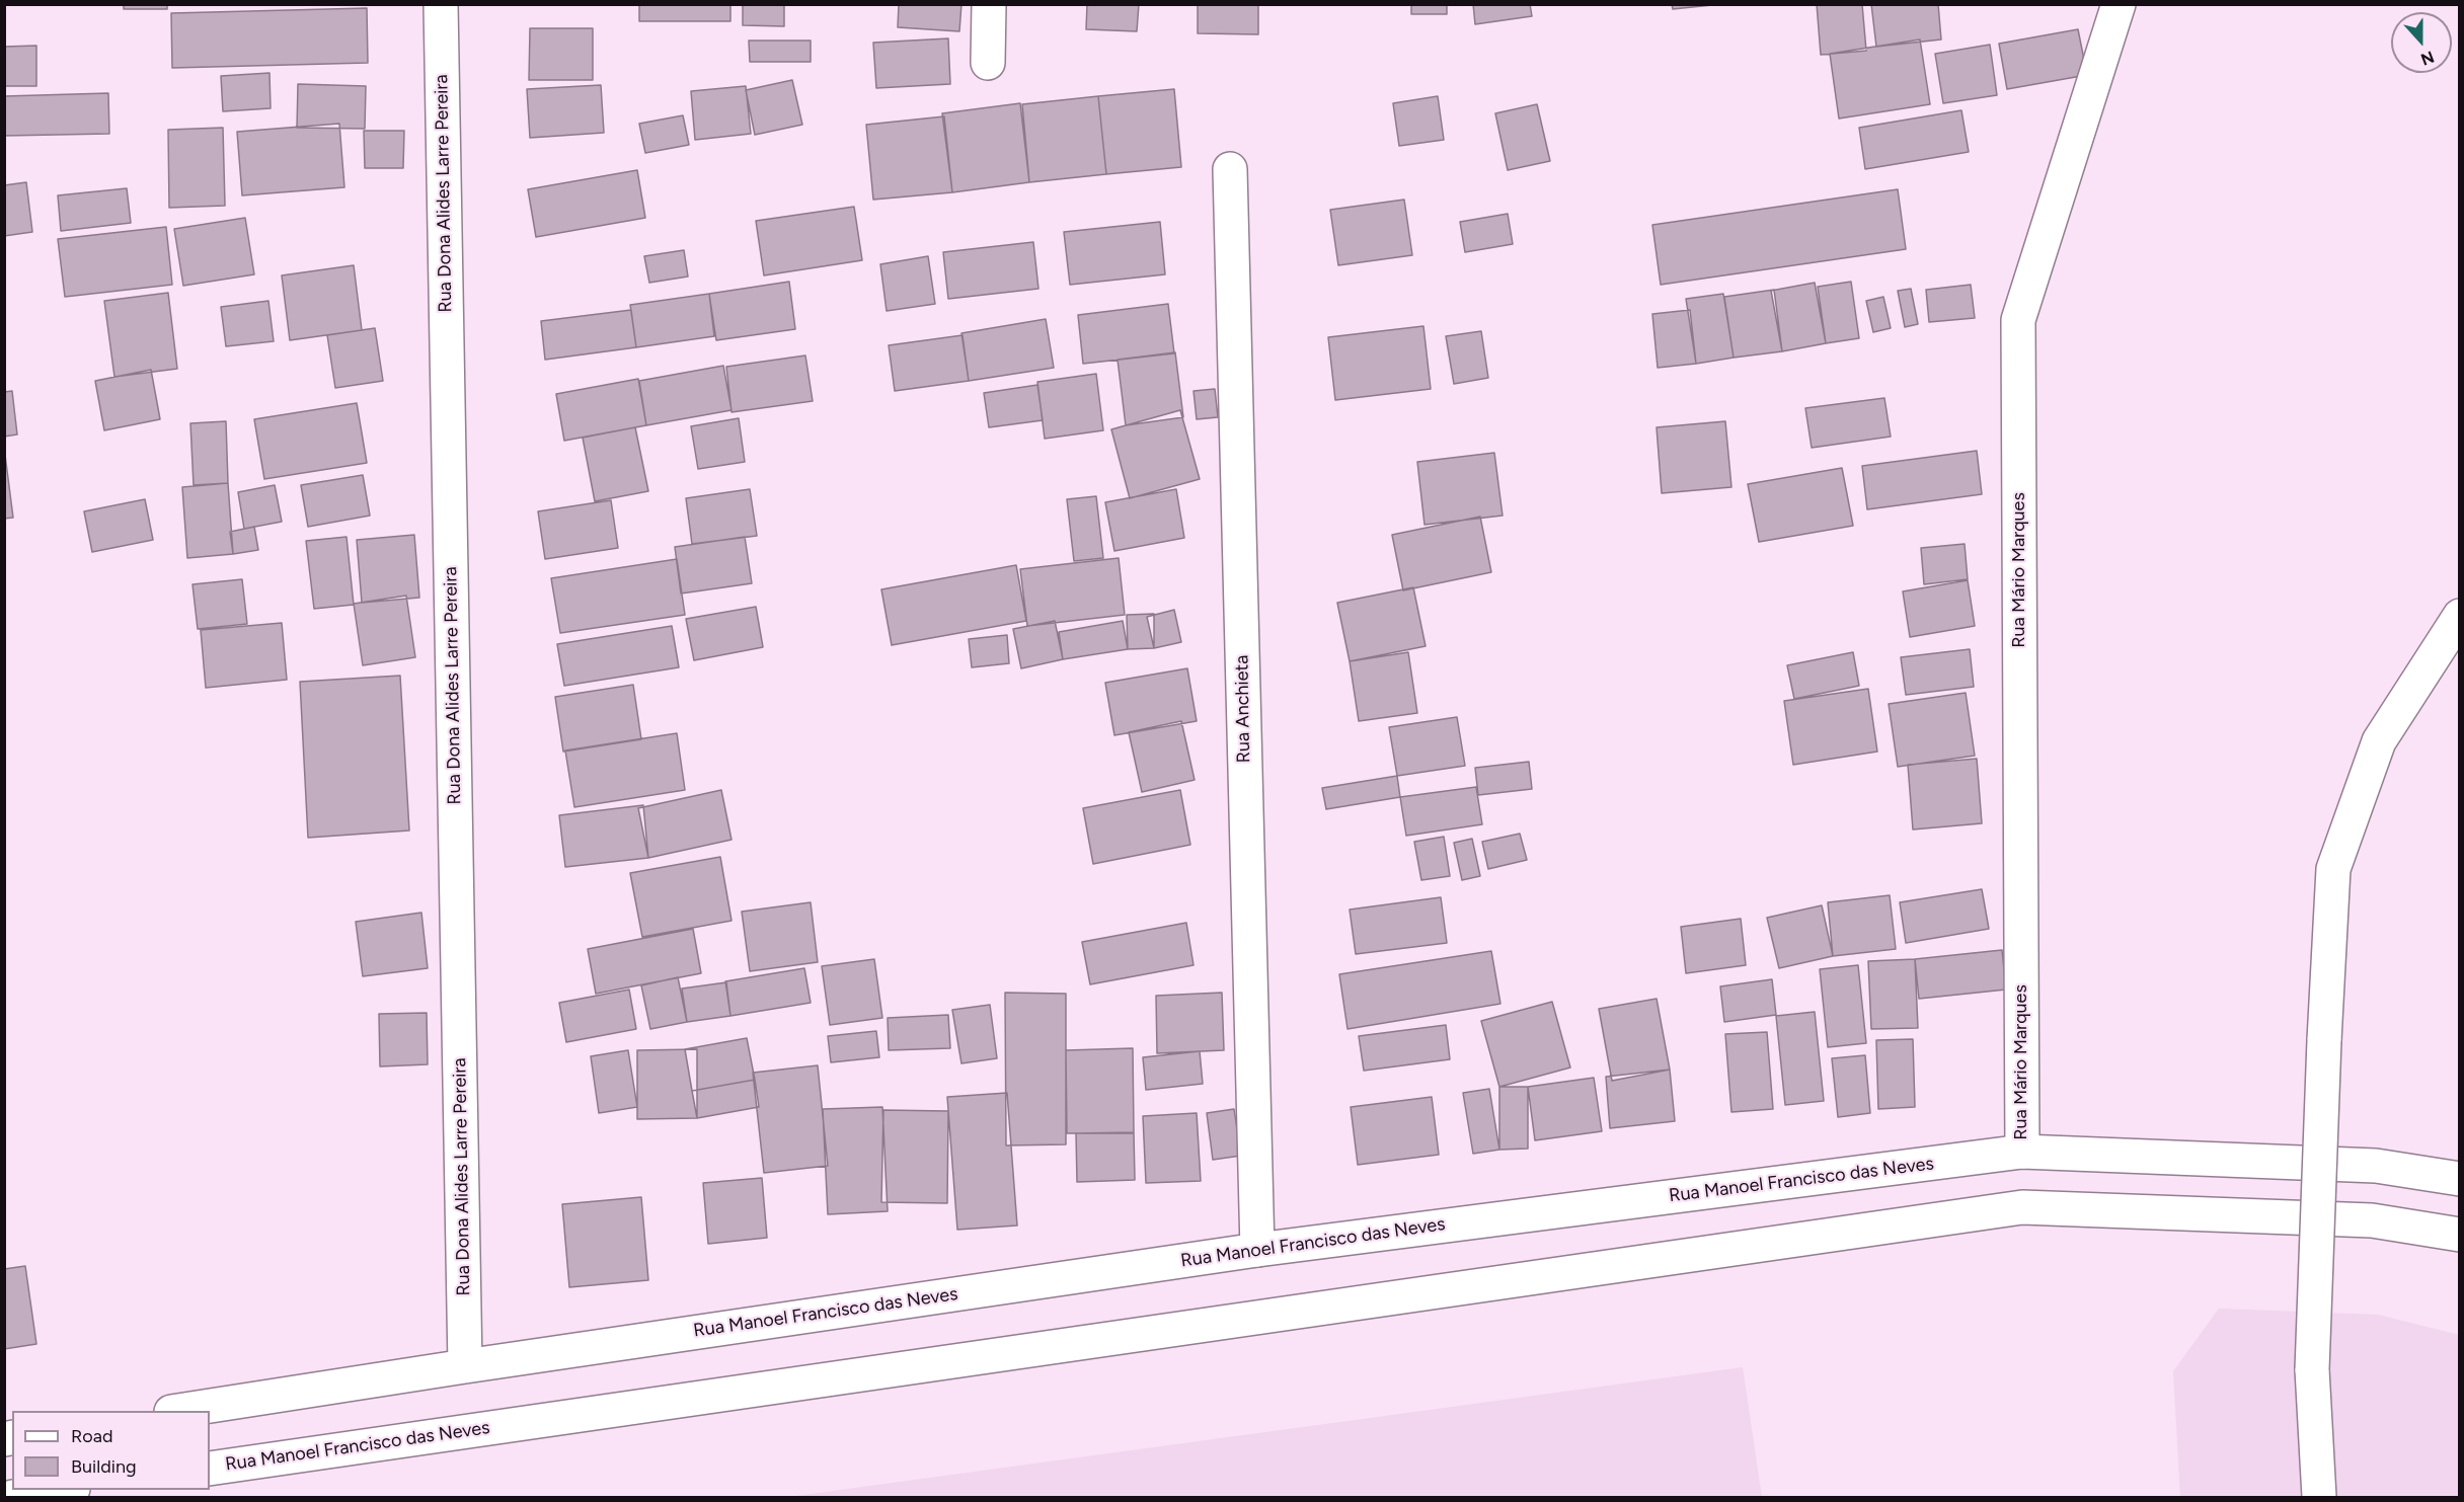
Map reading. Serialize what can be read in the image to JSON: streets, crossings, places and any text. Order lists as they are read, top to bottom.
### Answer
{
  "streets": {
    "main road": [
      "Rua Dona Alides Larre Pereira",
      "Rua Mário Marques",
      "Rua Anchieta",
      "Rua Manoel Francisco das Neves"
    ]
  },
  "crossings": [
    ["Rua Dona Alides Larre Pereira", "Rua Manoel Francisco das Neves"],
    ["Rua Mário Marques", "Rua Manoel Francisco das Neves"],
    ["Rua Anchieta", "Rua Manoel Francisco das Neves"]
  ],
  "legend": ["Road", "Building"],
  "north": "bottom"
}
